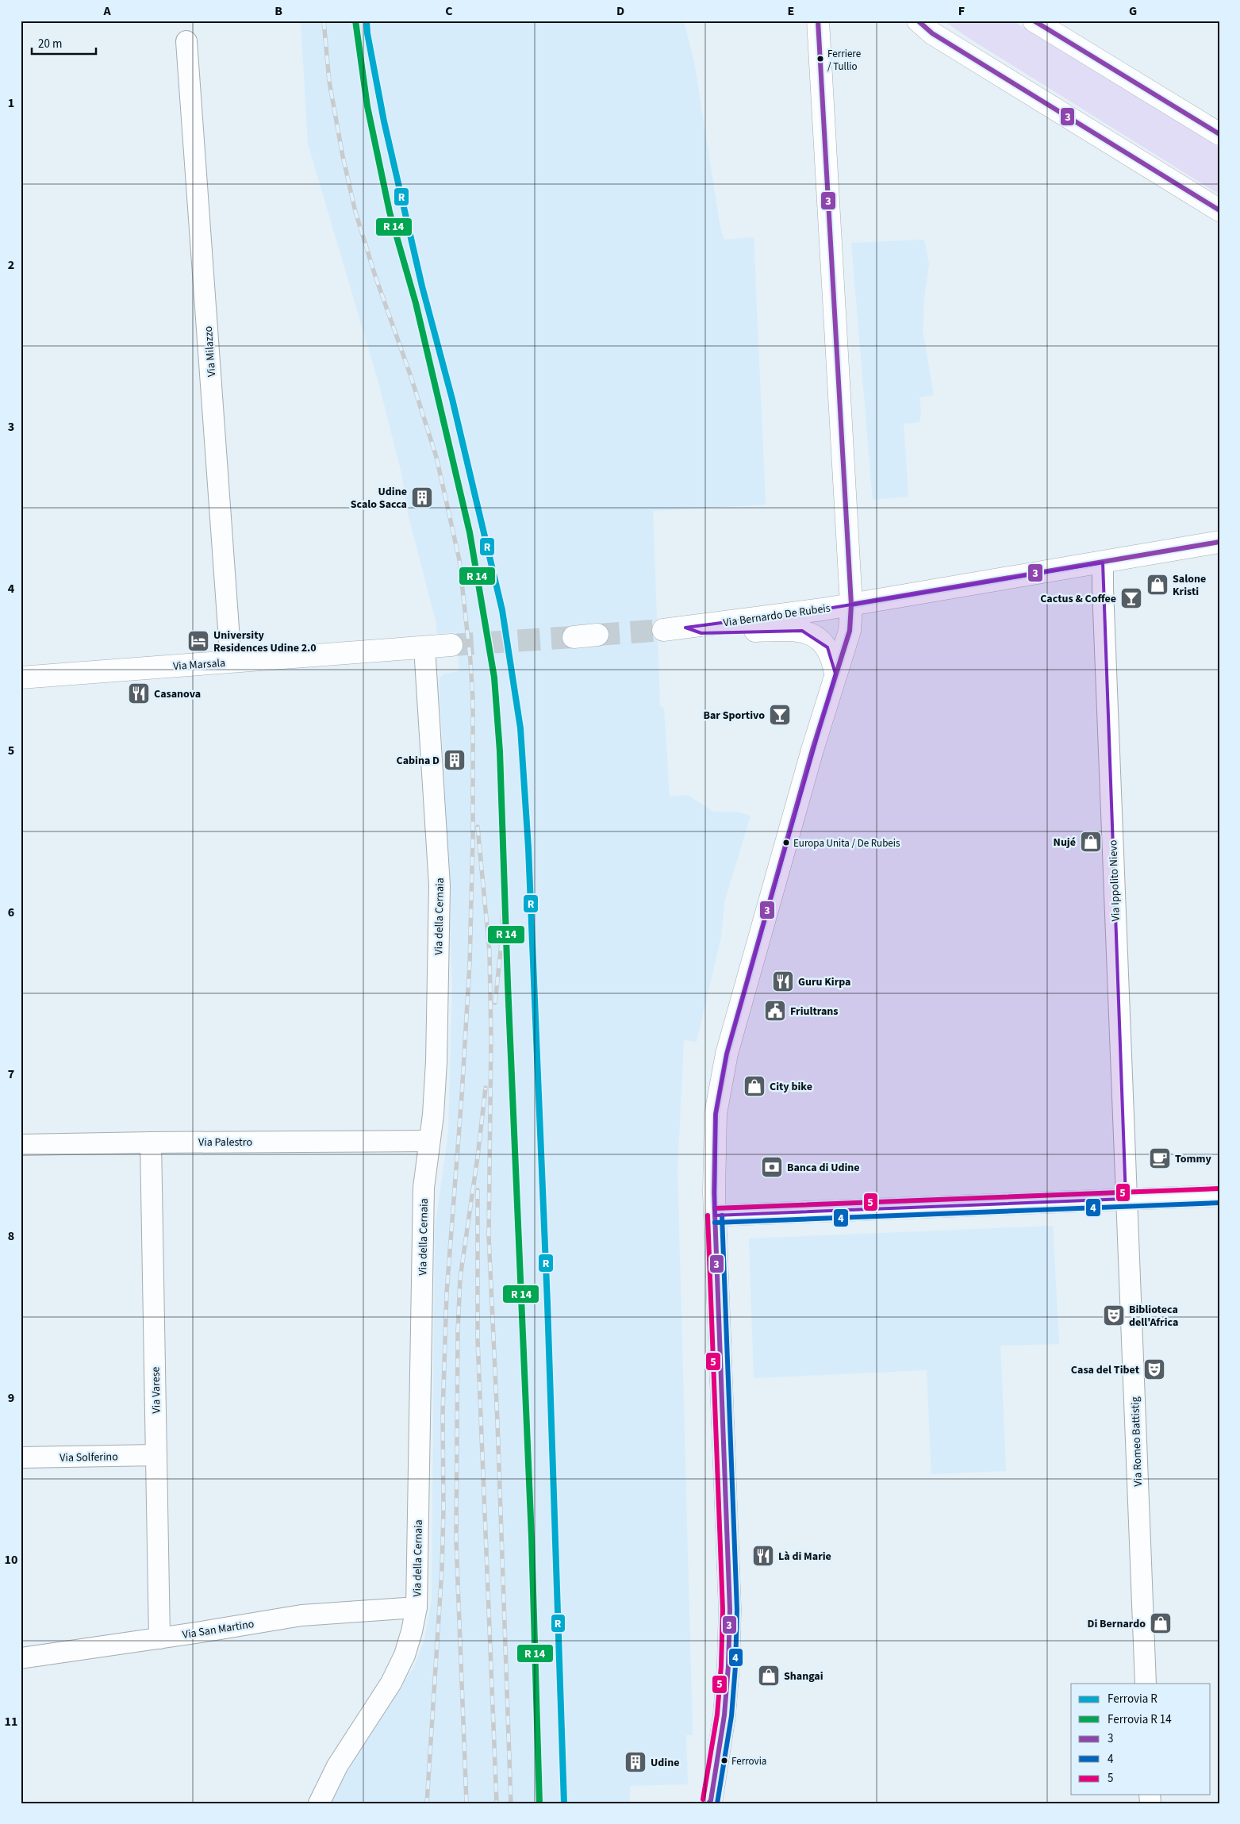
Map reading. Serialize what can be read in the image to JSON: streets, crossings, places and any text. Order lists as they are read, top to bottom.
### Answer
{
  "streets": {
    "main road": ["Via Bernardo De Rubeis", "Via Marsala"],
    "street": [
      "Via Milazzo",
      "Via Ippolito Nievo",
      "Via della Cernaia",
      "Via Palestro",
      "Via Varese",
      "Via Romeo Battistig",
      "Via Solferino",
      "Via San Martino"
    ]
  },
  "crossings": [
    ["Via Milazzo", "Via Marsala"],
    ["Via Bernardo De Rubeis", "Via Ippolito Nievo"],
    ["Via Marsala", "Via della Cernaia"],
    ["Via Ippolito Nievo", "Via Romeo Battistig"],
    ["Via della Cernaia", "Via Palestro"],
    ["Via della Cernaia", "Via San Martino"],
    ["Via Palestro", "Via Varese"],
    ["Via Varese", "Via Solferino"],
    ["Via Varese", "Via San Martino"]
  ],
  "places": {
    "other": ["Ferriere / Tullio", "Europa Unita / De Rubeis", "Ferrovia"],
    "building": ["Udine Scalo Sacca", "Cabina D", "Udine"],
    "shop": [
      "Salone Kristi",
      "Nujé",
      "City bike",
      "Di Bernardo",
      "Shangai"
    ],
    "bar": ["Cactus & Coffee", "Bar Sportivo"],
    "hotel": ["University Residences Udine 2.0"],
    "restaurant": ["Casanova", "Guru Kirpa", "Là di Marie"],
    "public building": ["Friultrans"],
    "cafe": ["Tommy"],
    "bank": ["Banca di Udine"],
    "theatre": ["Biblioteca dell'Africa", "Casa del Tibet"]
  },
  "lines": [
    "rail line R",
    "transit line 3",
    "transit line 5",
    "transit line 4"
  ],
  "legend": [
    "Ferrovia R",
    "Ferrovia R 14",
    "3",
    "4",
    "5"
  ],
  "scale_bar": "20 m",
  "grid": {
    "columns": [
      "A",
      "B",
      "C",
      "D",
      "E",
      "F",
      "G"
    ],
    "rows": [
      "1",
      "2",
      "3",
      "4",
      "5",
      "6",
      "7",
      "8",
      "9",
      "10",
      "11"
    ]
  }
}
